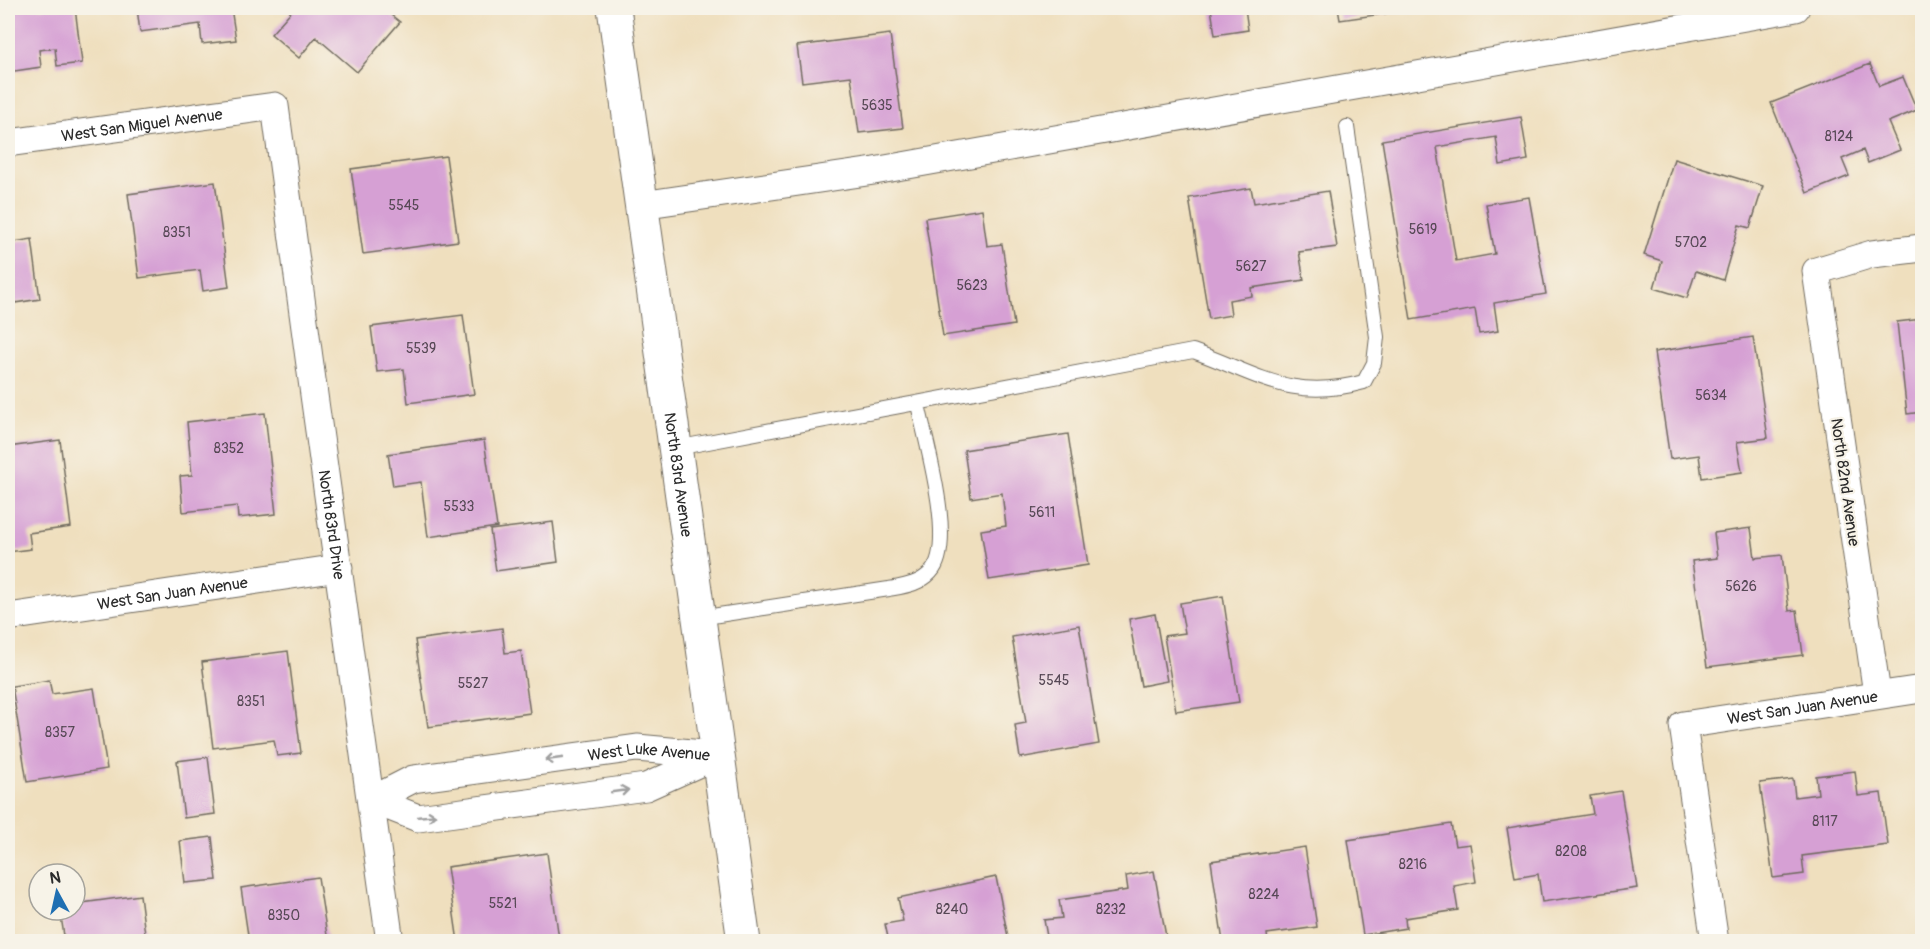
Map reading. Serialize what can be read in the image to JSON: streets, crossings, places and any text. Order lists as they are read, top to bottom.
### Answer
{
  "streets": {
    "main road": ["North 83rd Avenue"],
    "street": [
      "West San Miguel Avenue",
      "North 82nd Avenue",
      "North 83rd Drive",
      "West San Juan Avenue",
      "West Luke Avenue"
    ]
  },
  "crossings": [
    ["West San Miguel Avenue", "North 83rd Drive"],
    ["North 83rd Avenue", "West Luke Avenue"],
    ["North 82nd Avenue", "West San Juan Avenue"],
    ["North 83rd Drive", "West San Juan Avenue"],
    ["North 83rd Drive", "West Luke Avenue"]
  ],
  "house_numbers": [
    "5635",
    "8124",
    "5545",
    "5619",
    "8351",
    "5702",
    "5627",
    "5623",
    "5539",
    "5634",
    "8352",
    "5533",
    "5611",
    "5626",
    "5545",
    "5527",
    "8351",
    "8357",
    "8117",
    "8208",
    "8216",
    "8224",
    "5521",
    "8240",
    "8232",
    "8350"
  ],
  "north": "top"
}
